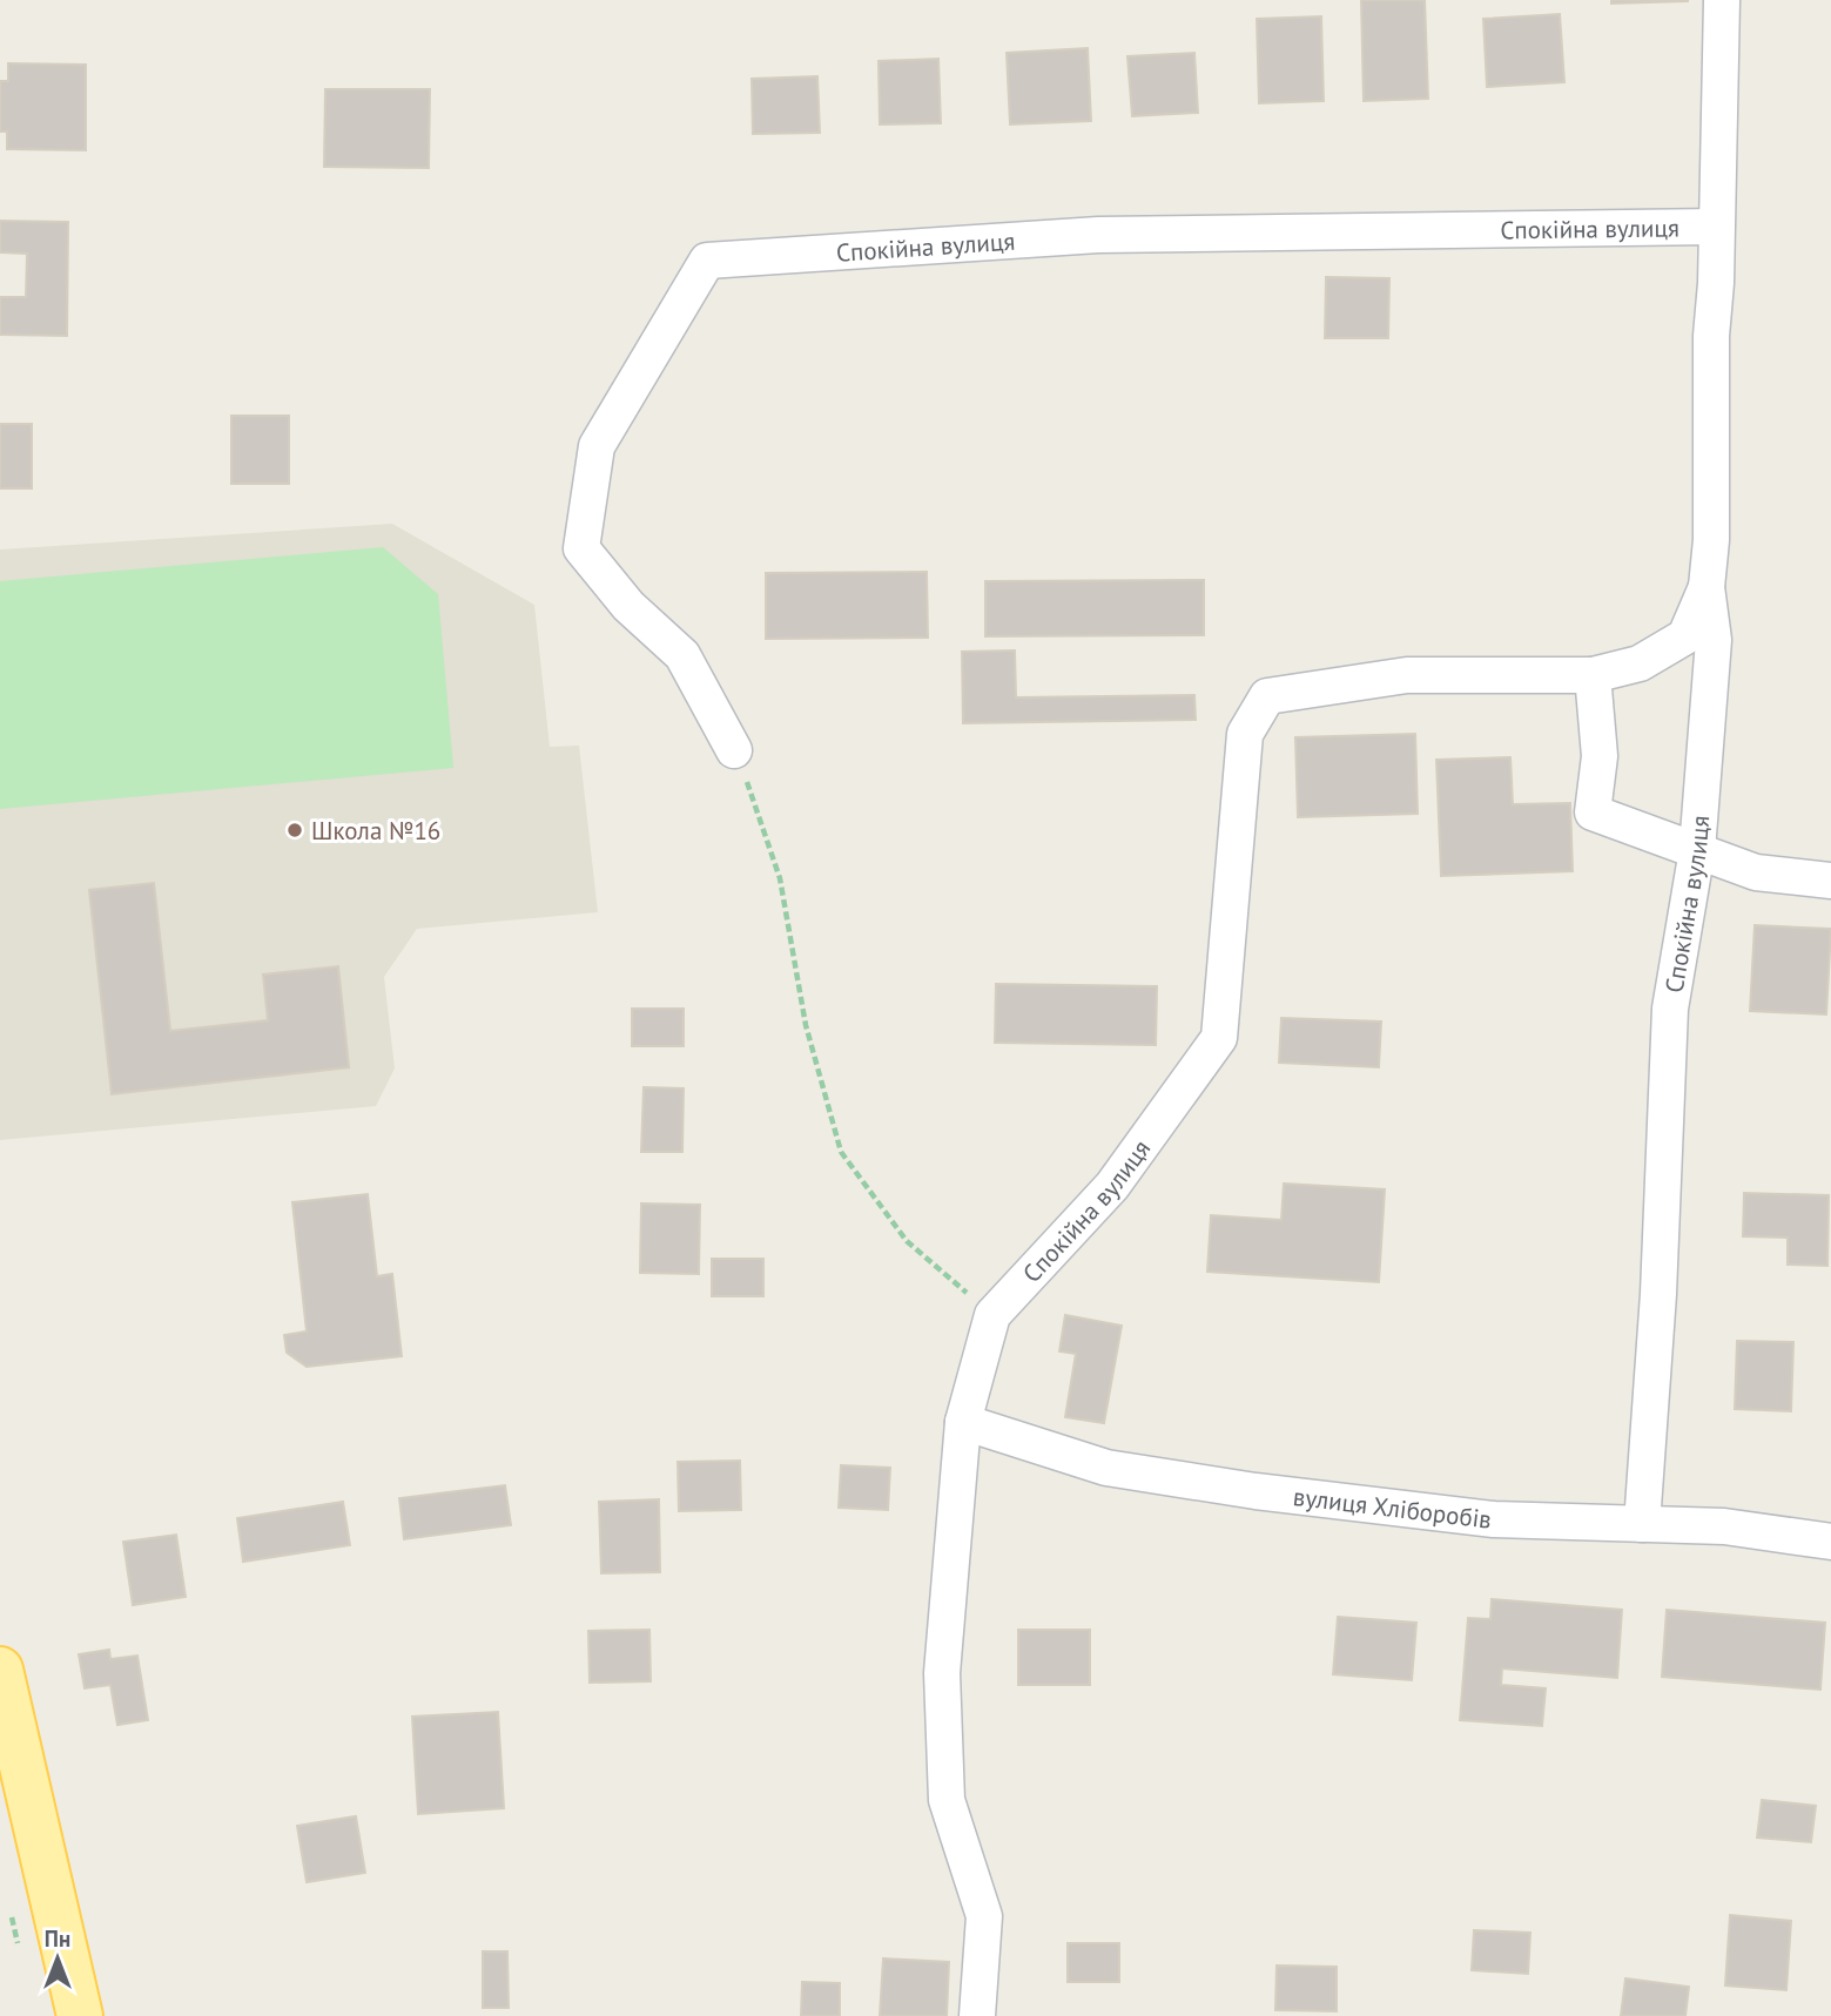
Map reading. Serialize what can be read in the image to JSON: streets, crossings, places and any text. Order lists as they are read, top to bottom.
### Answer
{
  "streets": {
    "street": ["Спокійна вулиця", "вулиця Хліборобів"]
  },
  "crossings": [
    ["Спокійна вулиця", "вулиця Хліборобів"]
  ],
  "places": ["Школа №16"],
  "north": "top"
}
